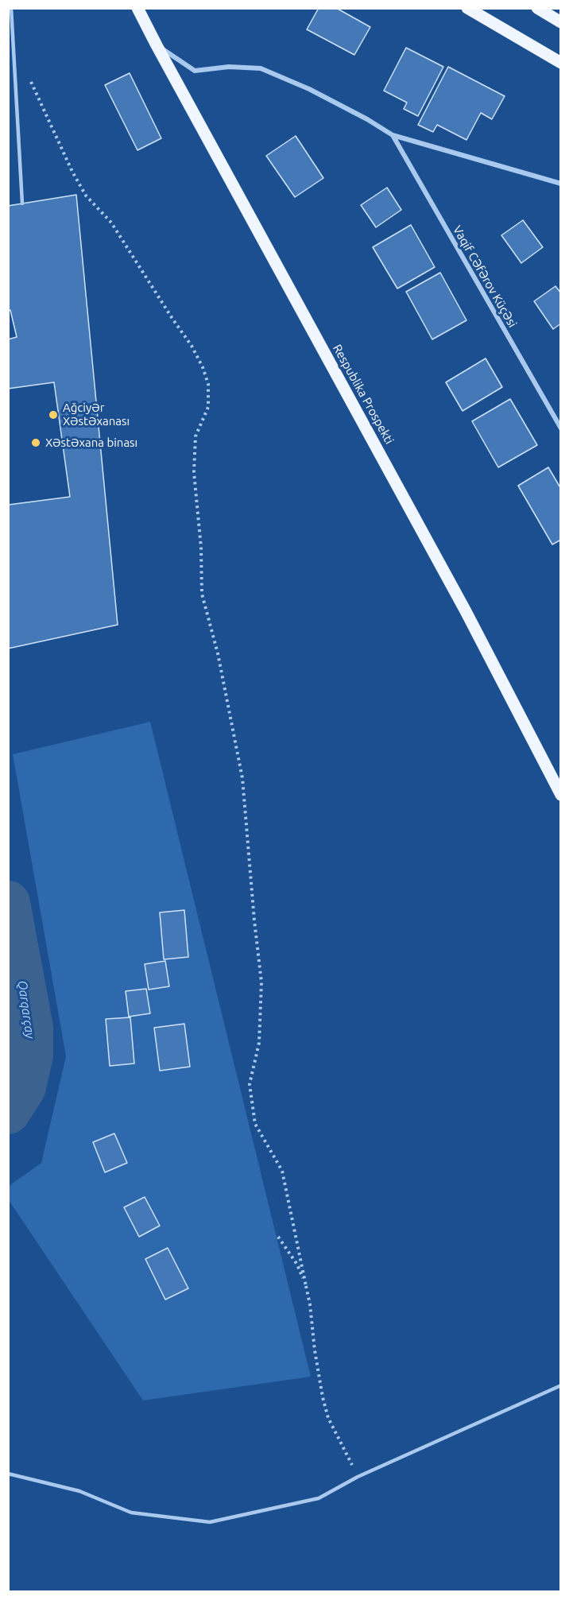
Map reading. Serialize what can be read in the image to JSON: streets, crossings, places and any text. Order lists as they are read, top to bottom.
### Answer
{
  "streets": {
    "main road": ["Respublika Prospekti"],
    "street": ["Vaqif Cəfərov Küçəsi"]
  },
  "crossings": [
    ["Vaqif Cəfərov Küçəsi", "Respublika Prospekti"]
  ],
  "water": ["Qarqarçay"],
  "places": ["Ağciyər Xəstəxanası", "Xəstəxana binası"]
}
